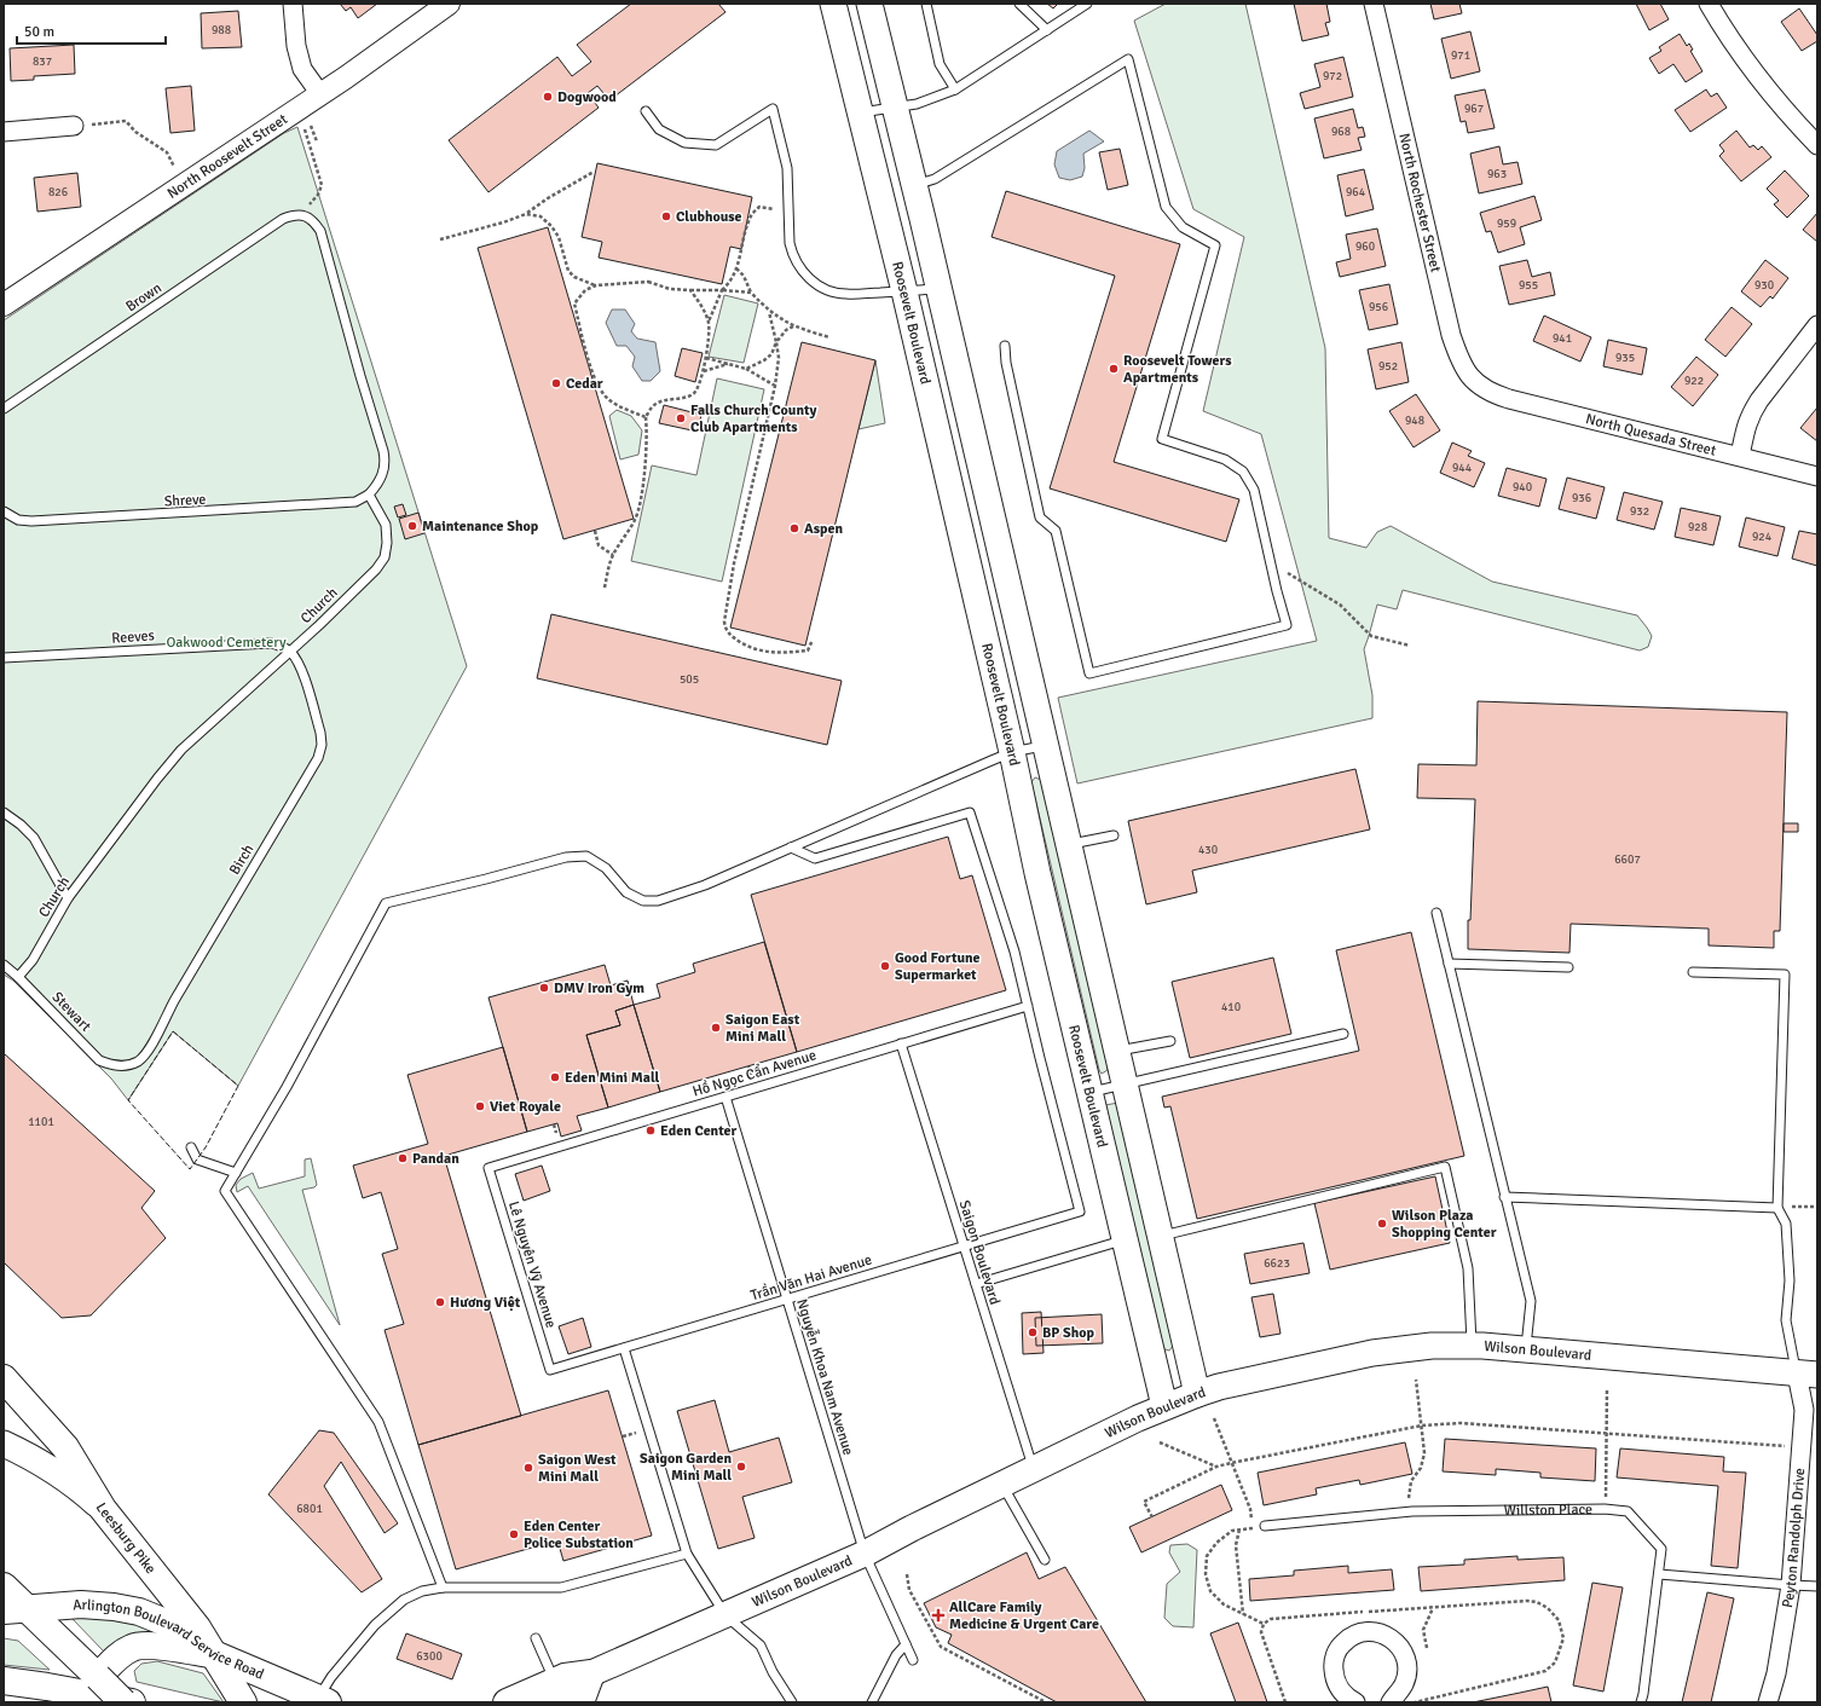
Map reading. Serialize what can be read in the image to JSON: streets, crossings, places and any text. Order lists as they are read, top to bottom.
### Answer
{
  "streets": {
    "main road": [
      "Roosevelt Boulevard",
      "Wilson Boulevard",
      "Leesburg Pike",
      "Arlington Boulevard Service Road"
    ],
    "street": [
      "North Roosevelt Street",
      "North Rochester Street",
      "North Quesada Street",
      "Peyton Randolph Drive"
    ],
    "lane": [
      "Brown",
      "Shreve",
      "Church",
      "Reeves",
      "Birch",
      "Stewart",
      "Hồ Ngọc Cẩn Avenue",
      "Saigon Boulevard",
      "Lê Nguyên Vỹ Avenue",
      "Trần Văn Hai Avenue",
      "Nguyễn Khoa Nam Avenue",
      "Willston Place"
    ]
  },
  "crossings": [
    ["North Rochester Street", "North Quesada Street"],
    ["Roosevelt Boulevard", "Wilson Boulevard"],
    ["Shreve", "Church"],
    ["Church", "Reeves"],
    ["Church", "Birch"],
    ["Church", "Stewart"],
    ["Reeves", "Birch"],
    ["Birch", "Stewart"],
    ["Hồ Ngọc Cẩn Avenue", "Saigon Boulevard"],
    ["Hồ Ngọc Cẩn Avenue", "Lê Nguyên Vỹ Avenue"],
    ["Hồ Ngọc Cẩn Avenue", "Trần Văn Hai Avenue"],
    ["Hồ Ngọc Cẩn Avenue", "Nguyễn Khoa Nam Avenue"],
    ["Saigon Boulevard", "Trần Văn Hai Avenue"],
    ["Saigon Boulevard", "Wilson Boulevard"],
    ["Lê Nguyên Vỹ Avenue", "Trần Văn Hai Avenue"],
    ["Trần Văn Hai Avenue", "Nguyễn Khoa Nam Avenue"],
    ["Wilson Boulevard", "Nguyễn Khoa Nam Avenue"],
    ["Wilson Boulevard", "Peyton Randolph Drive"],
    ["Leesburg Pike", "Arlington Boulevard Service Road"]
  ],
  "parks": ["Oakwood Cemetery"],
  "places": {
    "other": [
      "Dogwood",
      "Clubhouse",
      "Roosevelt Towers Apartments",
      "Cedar",
      "Falls Church County Club Apartments",
      "Maintenance Shop",
      "Aspen",
      "Good Fortune Supermarket",
      "DMV Iron Gym",
      "Saigon East Mini Mall",
      "Eden Mini Mall",
      "Viet Royale",
      "Eden Center",
      "Pandan",
      "Wilson Plaza Shopping Center",
      "Hương Việt",
      "BP Shop",
      "Saigon Garden Mini Mall",
      "Saigon West Mini Mall",
      "Eden Center Police Substation"
    ],
    "health": ["AllCare Family Medicine & Urgent Care"]
  },
  "house_numbers": [
    "988",
    "971",
    "837",
    "972",
    "967",
    "968",
    "963",
    "826",
    "964",
    "959",
    "960",
    "955",
    "930",
    "956",
    "941",
    "935",
    "952",
    "922",
    "948",
    "944",
    "940",
    "936",
    "932",
    "928",
    "924",
    "505",
    "430",
    "6607",
    "410",
    "1101",
    "6623",
    "6801",
    "6300"
  ],
  "scale_bar": "50 m"
}
